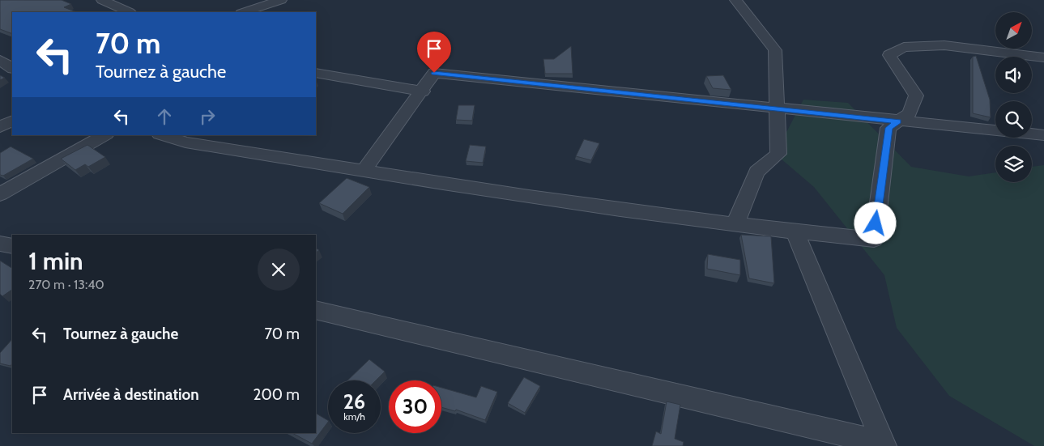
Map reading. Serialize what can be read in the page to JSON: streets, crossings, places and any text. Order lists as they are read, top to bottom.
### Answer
{
  "north": "top right",
  "page": {
    "turn": ["70 m", "Tournez à gauche"],
    "heading": ["1 min", "270 m · 13:40"],
    "list": [
      {
        "name": "Tournez à gauche",
        "value": "70 m"
      },
      {
        "name": "Arrivée à destination",
        "value": "200 m"
      }
    ],
    "speed": "26 km/h",
    "limit": "30"
  }
}
